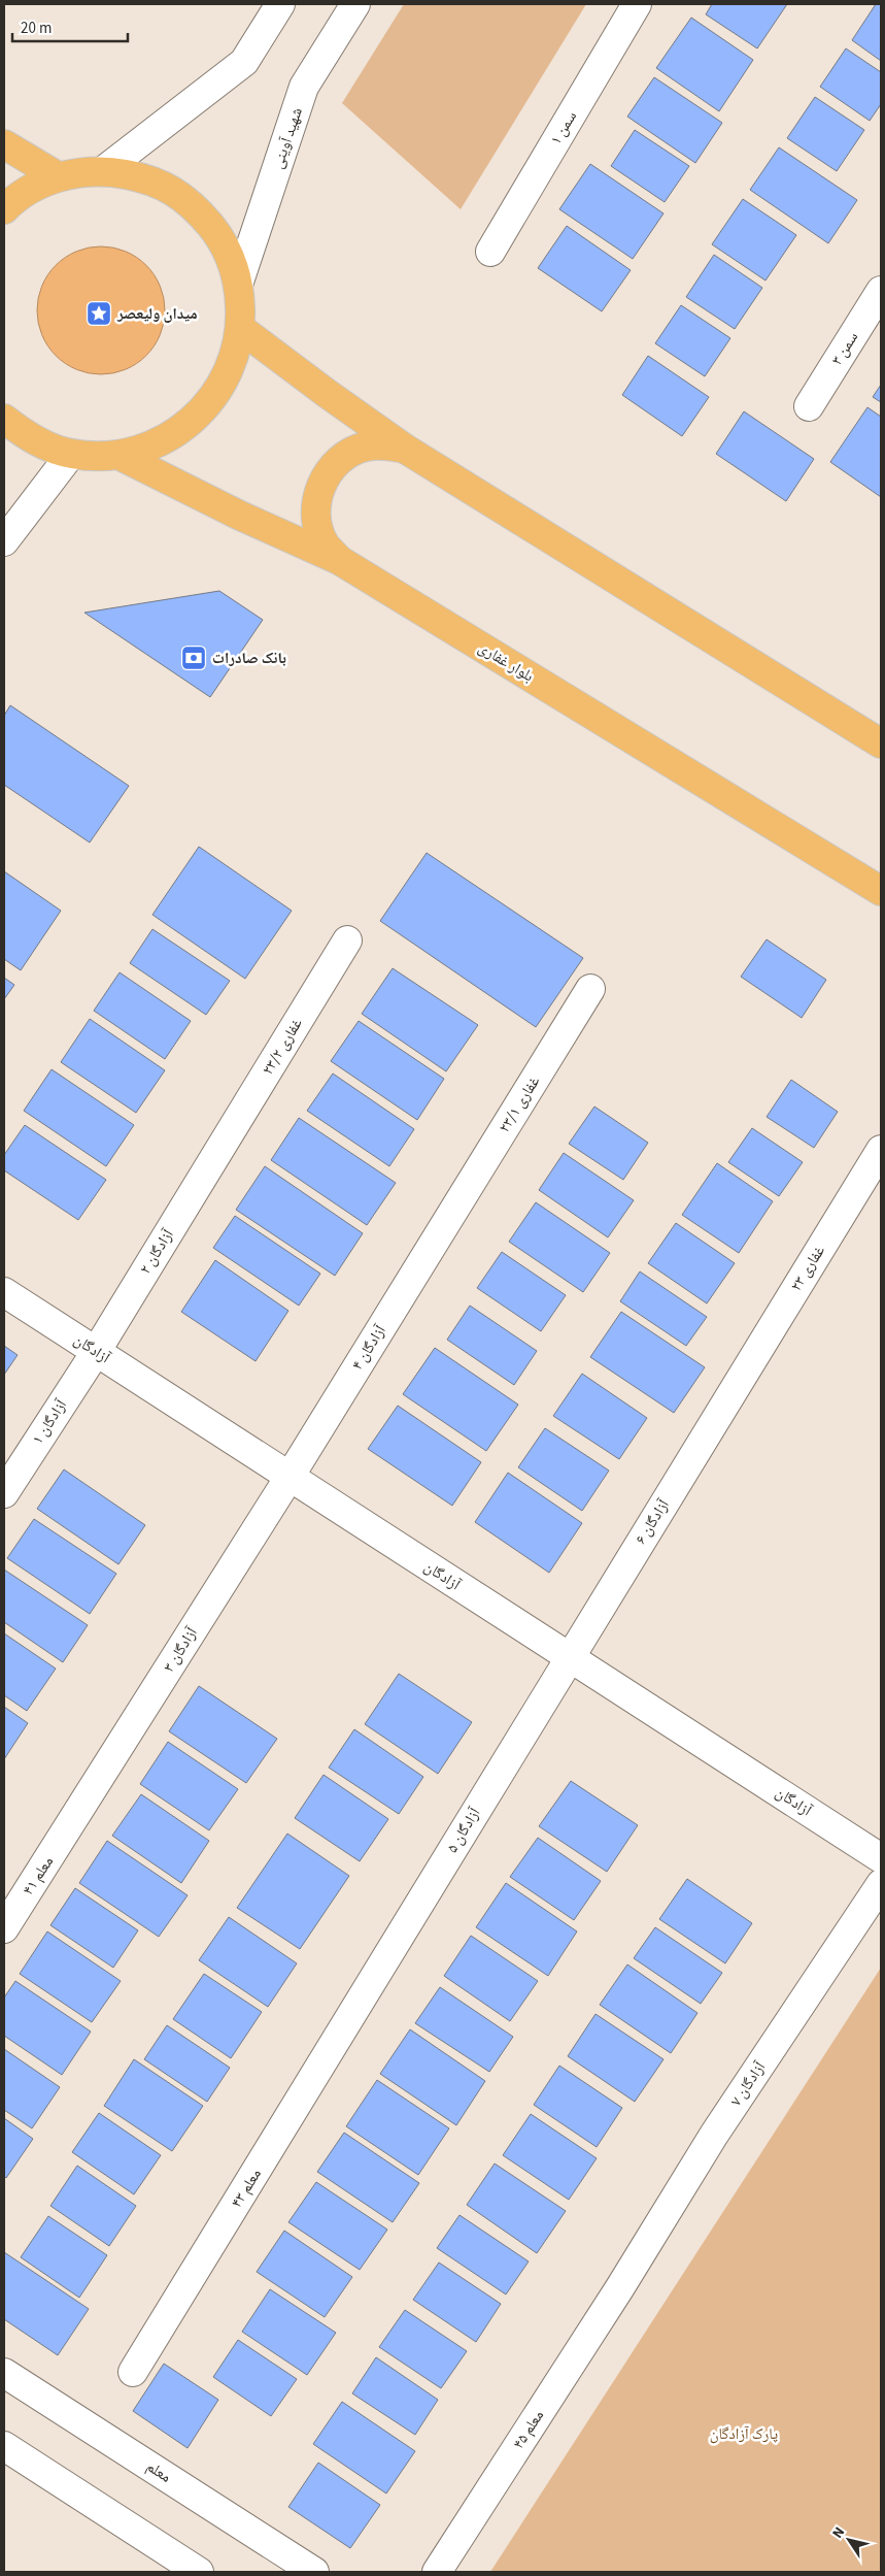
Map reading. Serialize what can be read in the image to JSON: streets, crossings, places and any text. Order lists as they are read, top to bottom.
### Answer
{
  "streets": {
    "main road": ["بلوار غفاری"],
    "street": [
      "سمن ۱",
      "شهید آوینی",
      "سمن ۳",
      "غفاری ۲۳/۲",
      "غفاری ۲۳/۱",
      "آزادگان ۲",
      "غفاری ۲۳",
      "آزادگان ۴",
      "آزادگان",
      "آزادگان ۱",
      "آزادگان ۶",
      "آزادگان ۳",
      "آزادگان ۵",
      "معلم ۴۱",
      "آزادگان ۷",
      "معلم ۴۳",
      "معلم ۴۵",
      "معلم"
    ]
  },
  "crossings": [
    ["غفاری ۲۳/۲", "آزادگان ۲"],
    ["غفاری ۲۳/۱", "آزادگان ۴"],
    ["آزادگان ۲", "آزادگان"],
    ["آزادگان ۲", "آزادگان ۱"],
    ["غفاری ۲۳", "آزادگان ۶"],
    ["آزادگان ۴", "آزادگان"],
    ["آزادگان ۴", "آزادگان ۳"],
    ["آزادگان", "آزادگان ۱"],
    ["آزادگان", "آزادگان ۶"],
    ["آزادگان", "آزادگان ۳"],
    ["آزادگان", "آزادگان ۵"],
    ["آزادگان ۶", "آزادگان ۵"],
    ["آزادگان ۳", "معلم ۴۱"],
    ["آزادگان ۵", "معلم ۴۳"],
    ["آزادگان ۷", "معلم ۴۵"]
  ],
  "parks": ["پارک آزادگان"],
  "places": {
    "place": ["میدان ولیعصر"],
    "bank": ["بانک صادرات"]
  },
  "scale_bar": "20 m",
  "north": "top left"
}
